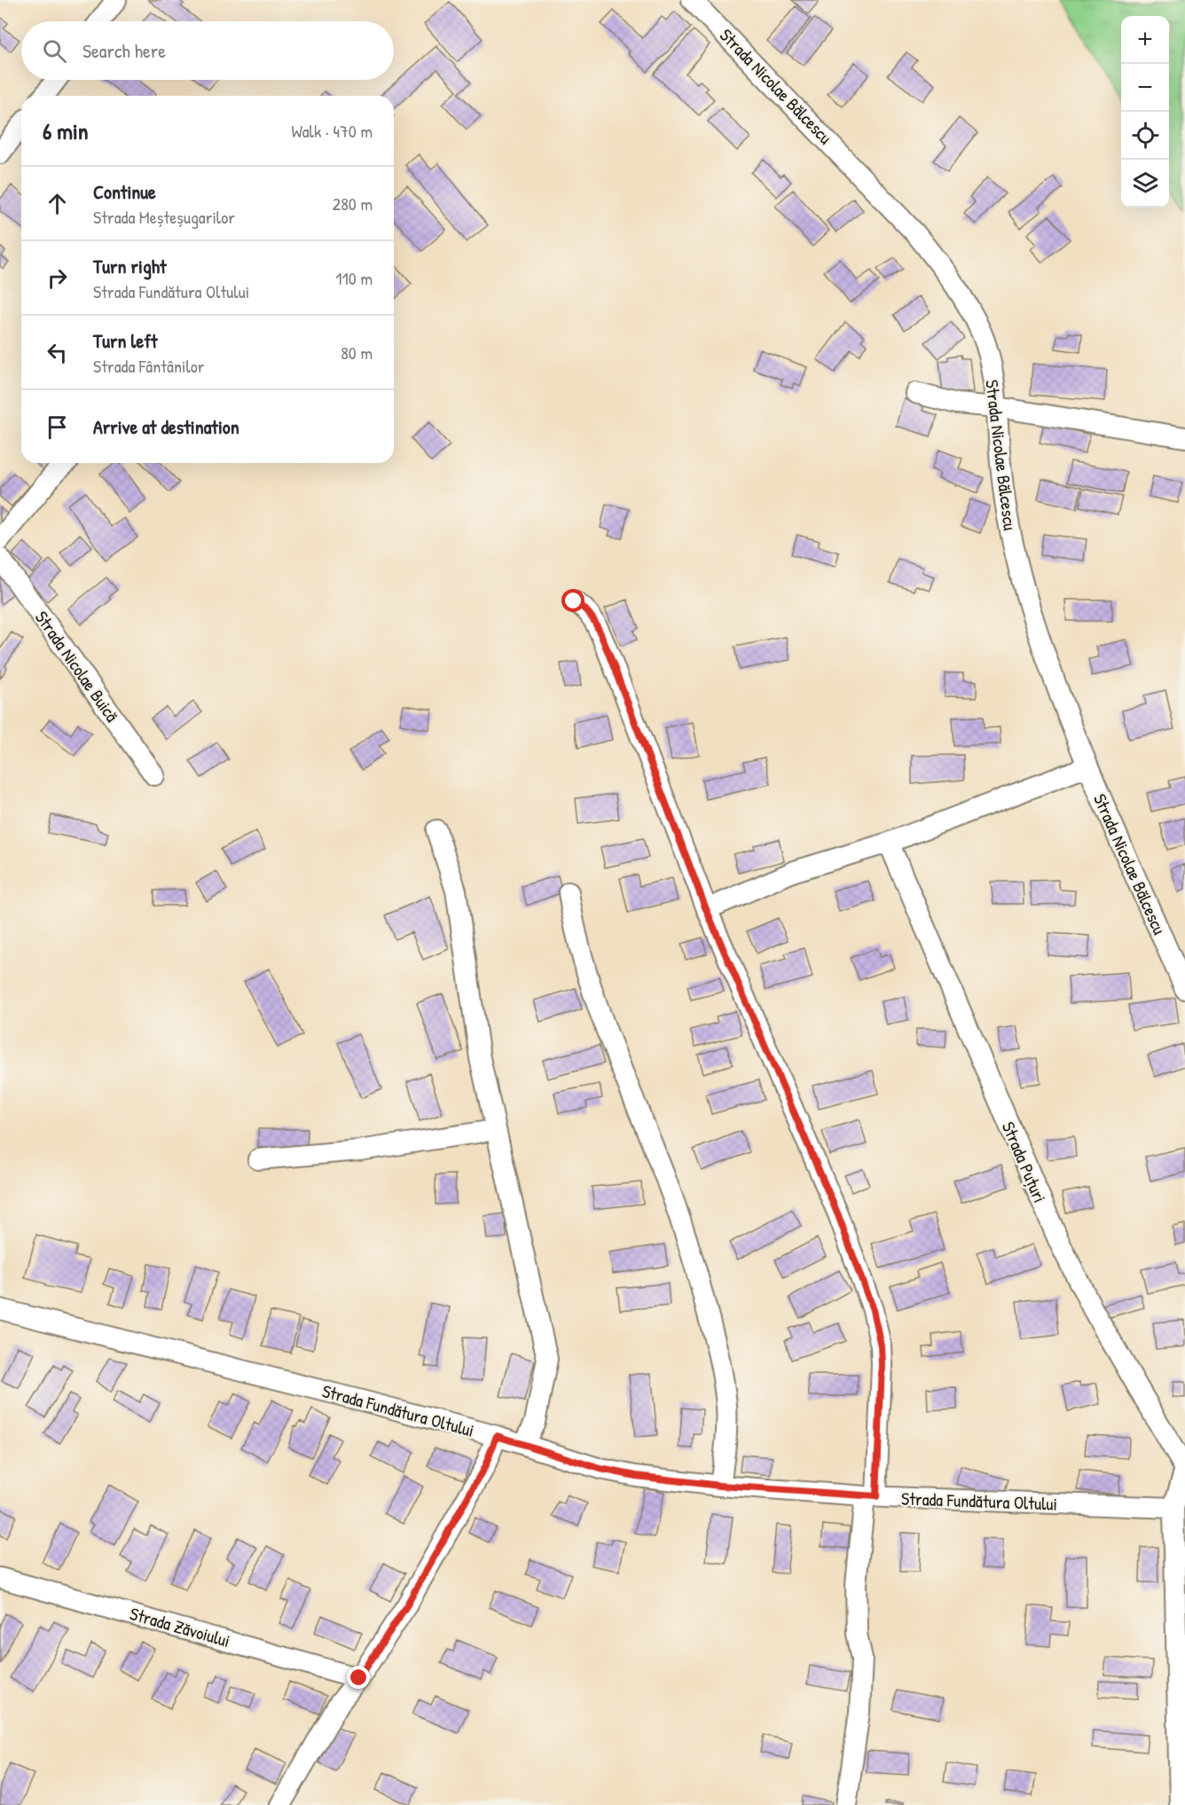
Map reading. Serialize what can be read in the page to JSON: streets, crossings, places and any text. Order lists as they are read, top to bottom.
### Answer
{
  "streets": {
    "street": [
      "Strada Nicolae Bălcescu",
      "Strada Nicolae Buică",
      "Strada Puțuri",
      "Strada Fundătura Oltului",
      "Strada Zăvoiului"
    ]
  },
  "page": {
    "map_buttons": ["+", "−"],
    "search": "Search here",
    "heading": ["6 min", "Walk · 470 m"],
    "list": [
      ["Continue", "Strada Meșteșugarilor", "280 m"],
      ["Turn right", "Strada Fundătura Oltului", "110 m"],
      ["Turn left", "Strada Fântânilor", "80 m"],
      "Arrive at destination"
    ]
  }
}
